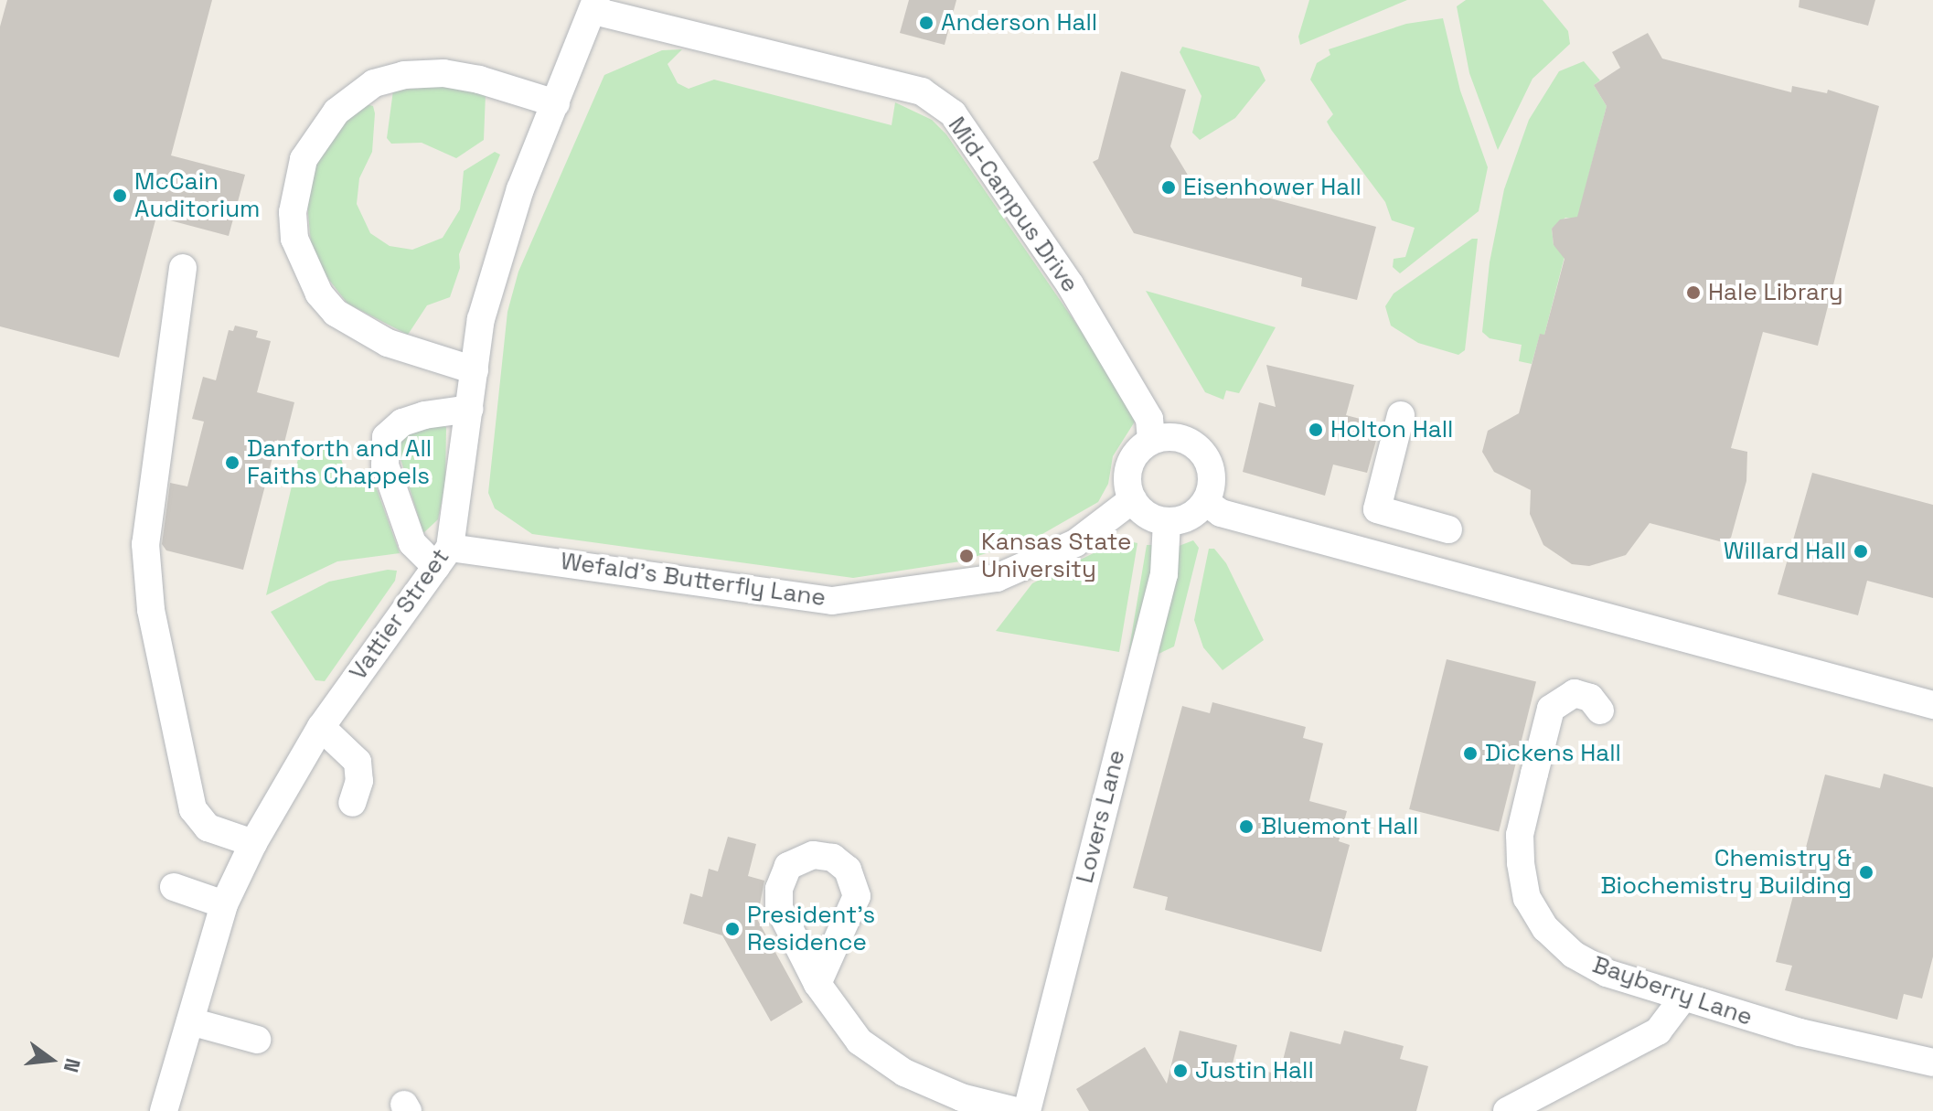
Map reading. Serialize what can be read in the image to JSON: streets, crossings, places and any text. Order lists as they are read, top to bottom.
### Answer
{
  "streets": {
    "street": [
      "Mid-Campus Drive",
      "Wefald's Butterfly Lane",
      "Vattier Street",
      "Lovers Lane",
      "Bayberry Lane"
    ]
  },
  "crossings": [
    ["Mid-Campus Drive", "Wefald's Butterfly Lane"],
    ["Mid-Campus Drive", "Vattier Street"],
    ["Mid-Campus Drive", "Lovers Lane"],
    ["Wefald's Butterfly Lane", "Vattier Street"],
    ["Wefald's Butterfly Lane", "Lovers Lane"]
  ],
  "places": [
    "Anderson Hall",
    "Eisenhower Hall",
    "McCain Auditorium",
    "Hale Library",
    "Holton Hall",
    "Danforth and All Faiths Chappels",
    "Willard Hall",
    "Kansas State University",
    "Dickens Hall",
    "Bluemont Hall",
    "Chemistry & Biochemistry Building",
    "President's Residence",
    "Justin Hall"
  ],
  "north": "right"
}
